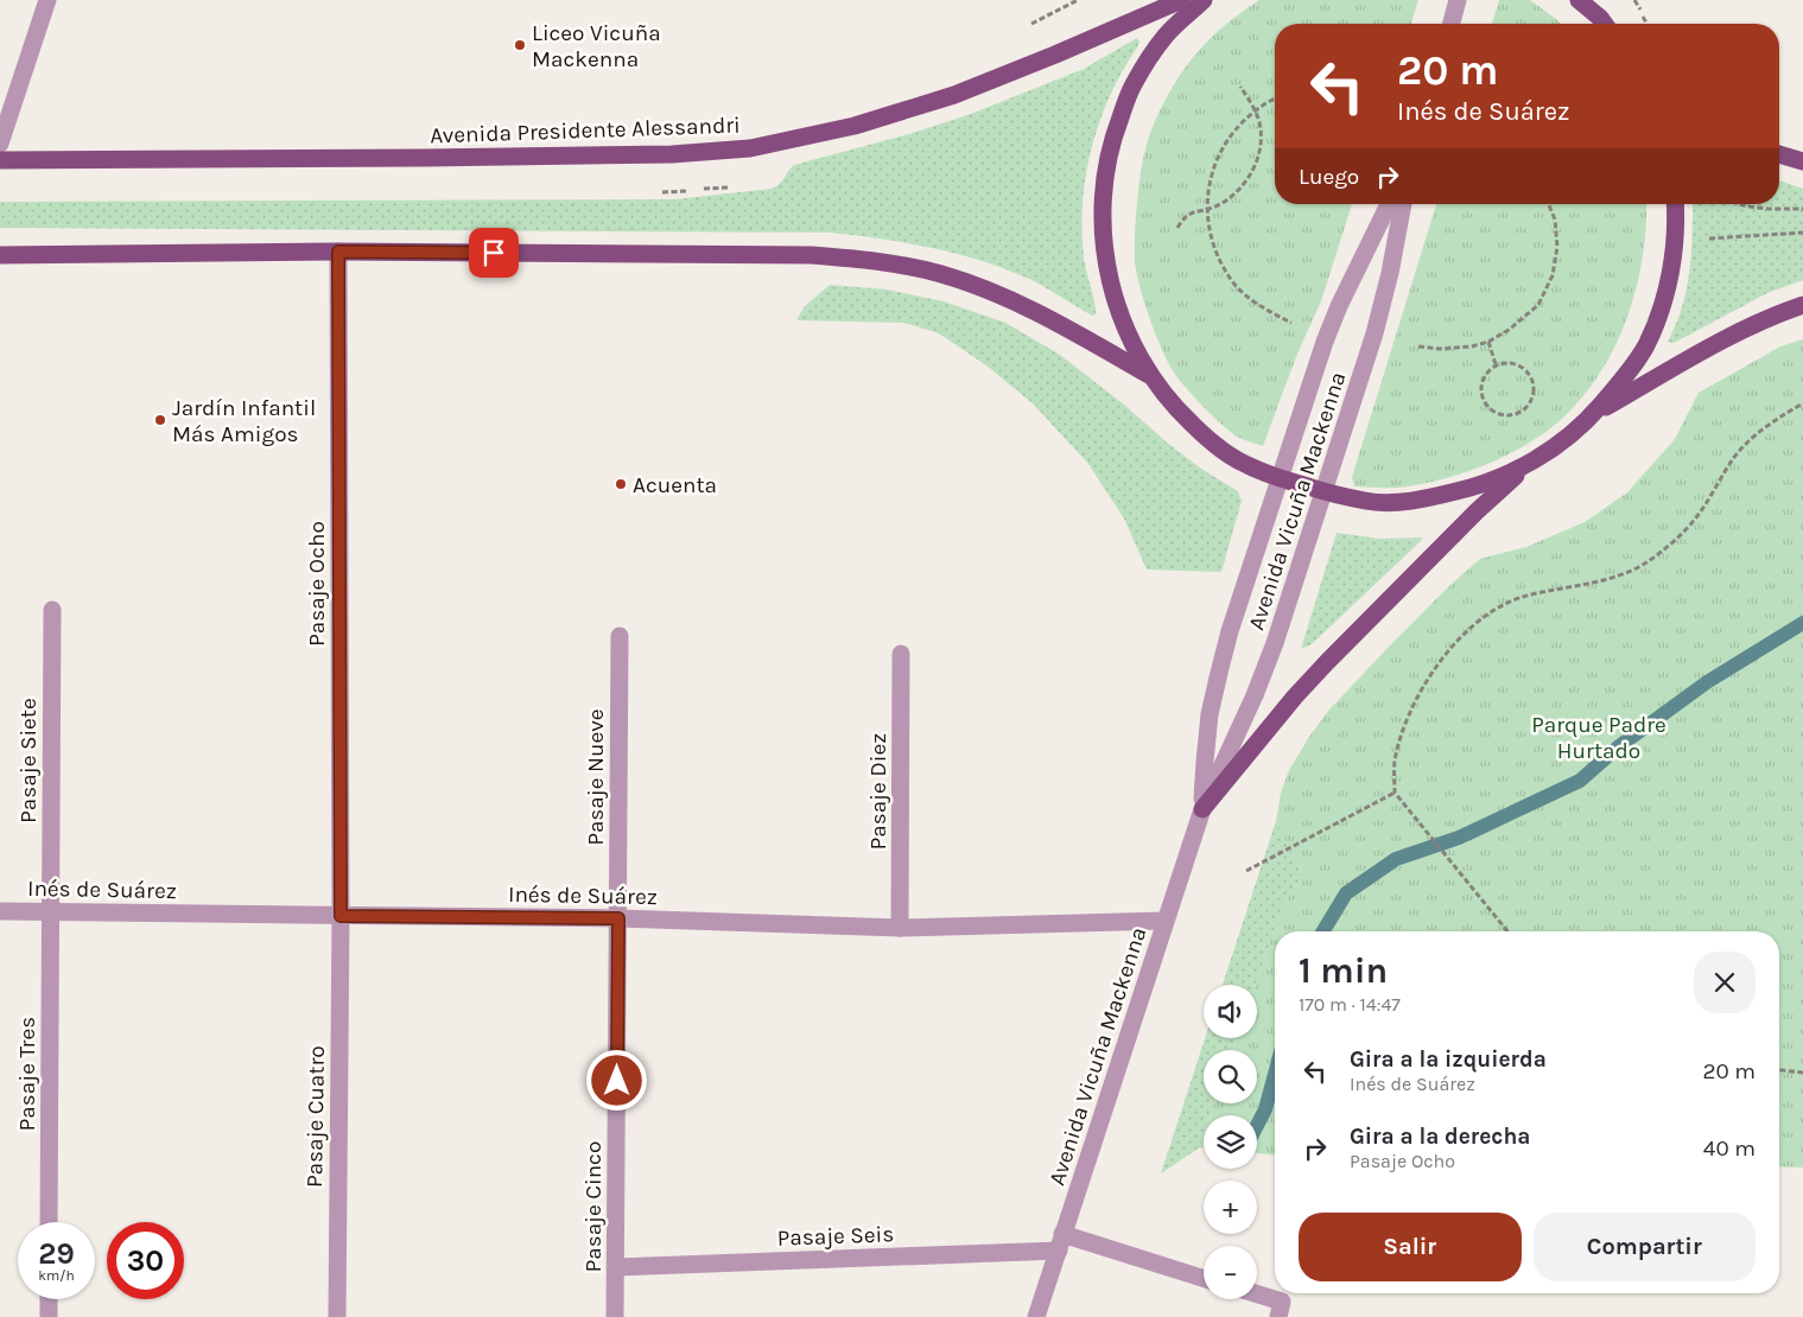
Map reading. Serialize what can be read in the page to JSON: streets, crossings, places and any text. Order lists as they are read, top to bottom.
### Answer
{
  "streets": {
    "main road": ["Avenida Presidente Alessandri"],
    "street": [
      "Avenida Vicuña Mackenna",
      "Pasaje Ocho",
      "Pasaje Siete",
      "Pasaje Nueve",
      "Pasaje Diez",
      "Inés de Suárez",
      "Pasaje Tres",
      "Pasaje Cuatro",
      "Pasaje Cinco",
      "Pasaje Seis"
    ]
  },
  "crossings": [
    ["Avenida Vicuña Mackenna", "Inés de Suárez"],
    ["Avenida Vicuña Mackenna", "Pasaje Seis"],
    ["Pasaje Ocho", "Inés de Suárez"],
    ["Pasaje Ocho", "Pasaje Cuatro"],
    ["Pasaje Siete", "Inés de Suárez"],
    ["Pasaje Siete", "Pasaje Tres"],
    ["Pasaje Nueve", "Inés de Suárez"],
    ["Pasaje Nueve", "Pasaje Cinco"],
    ["Pasaje Diez", "Inés de Suárez"],
    ["Inés de Suárez", "Pasaje Tres"],
    ["Inés de Suárez", "Pasaje Cuatro"],
    ["Inés de Suárez", "Pasaje Cinco"],
    ["Pasaje Cinco", "Pasaje Seis"]
  ],
  "parks": ["Parque Padre Hurtado"],
  "places": ["Liceo Vicuña Mackenna", "Jardín Infantil Más Amigos", "Acuenta"],
  "page": {
    "turn": ["20 m", "Inés de Suárez"],
    "then": "Luego",
    "heading": ["1 min", "170 m · 14:47"],
    "map_buttons": ["+", "−"],
    "list": [
      {
        "name": "Gira a la izquierda",
        "note": "Inés de Suárez",
        "value": "20 m"
      },
      {
        "name": "Gira a la derecha",
        "note": "Pasaje Ocho",
        "value": "40 m"
      }
    ],
    "buttons": ["Salir", "Compartir"],
    "speed": "29 km/h",
    "limit": "30"
  }
}
